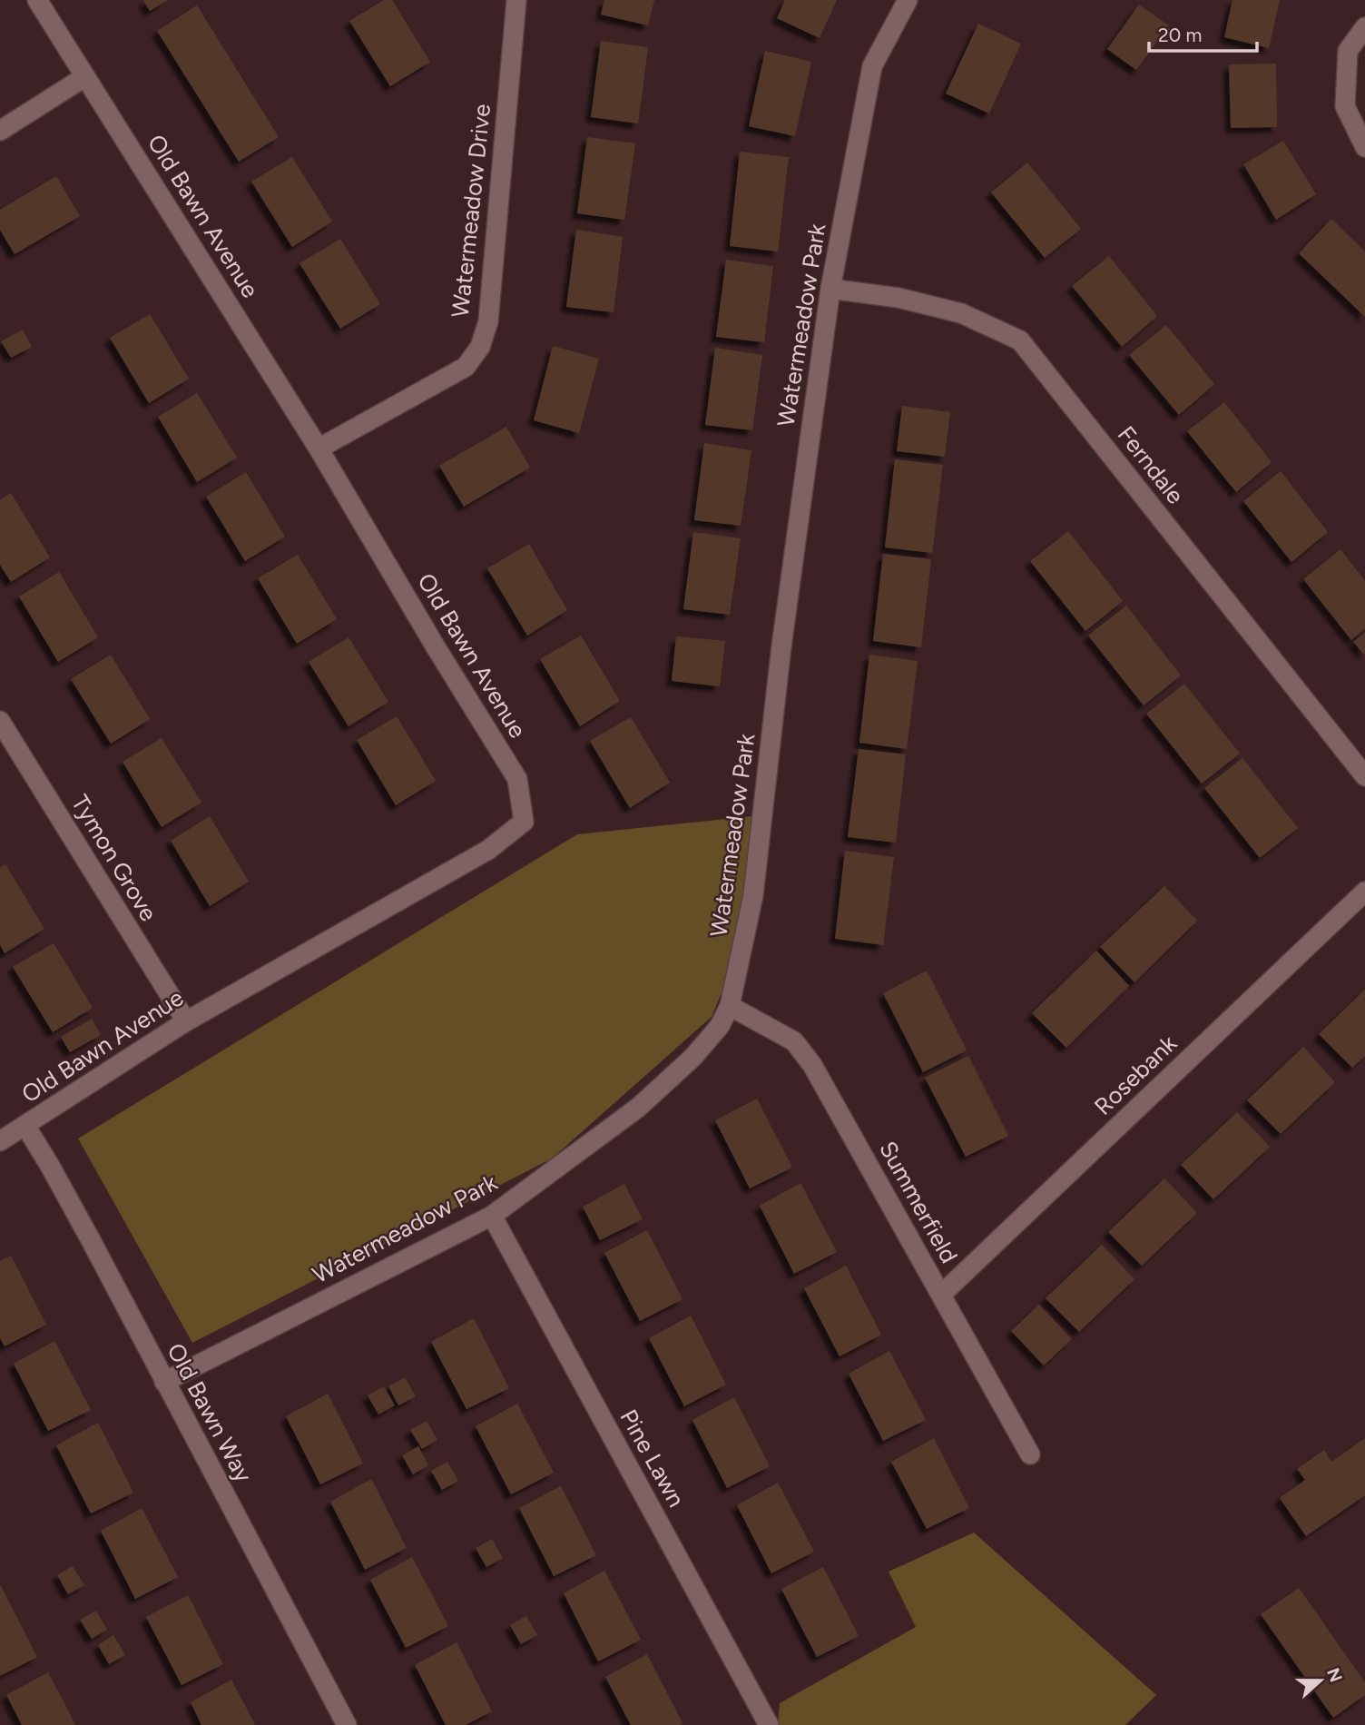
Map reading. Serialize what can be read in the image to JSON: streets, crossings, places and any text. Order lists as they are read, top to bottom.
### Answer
{
  "streets": {
    "street": [
      "Watermeadow Drive",
      "Old Bawn Avenue",
      "Watermeadow Park",
      "Ferndale",
      "Tymon Grove",
      "Rosebank",
      "Summerfield",
      "Old Bawn Way",
      "Pine Lawn"
    ]
  },
  "crossings": [
    ["Watermeadow Drive", "Old Bawn Avenue"],
    ["Old Bawn Avenue", "Tymon Grove"],
    ["Old Bawn Avenue", "Old Bawn Way"],
    ["Watermeadow Park", "Ferndale"],
    ["Watermeadow Park", "Summerfield"],
    ["Watermeadow Park", "Old Bawn Way"],
    ["Watermeadow Park", "Pine Lawn"],
    ["Rosebank", "Summerfield"]
  ],
  "scale_bar": "20 m",
  "north": "right"
}
